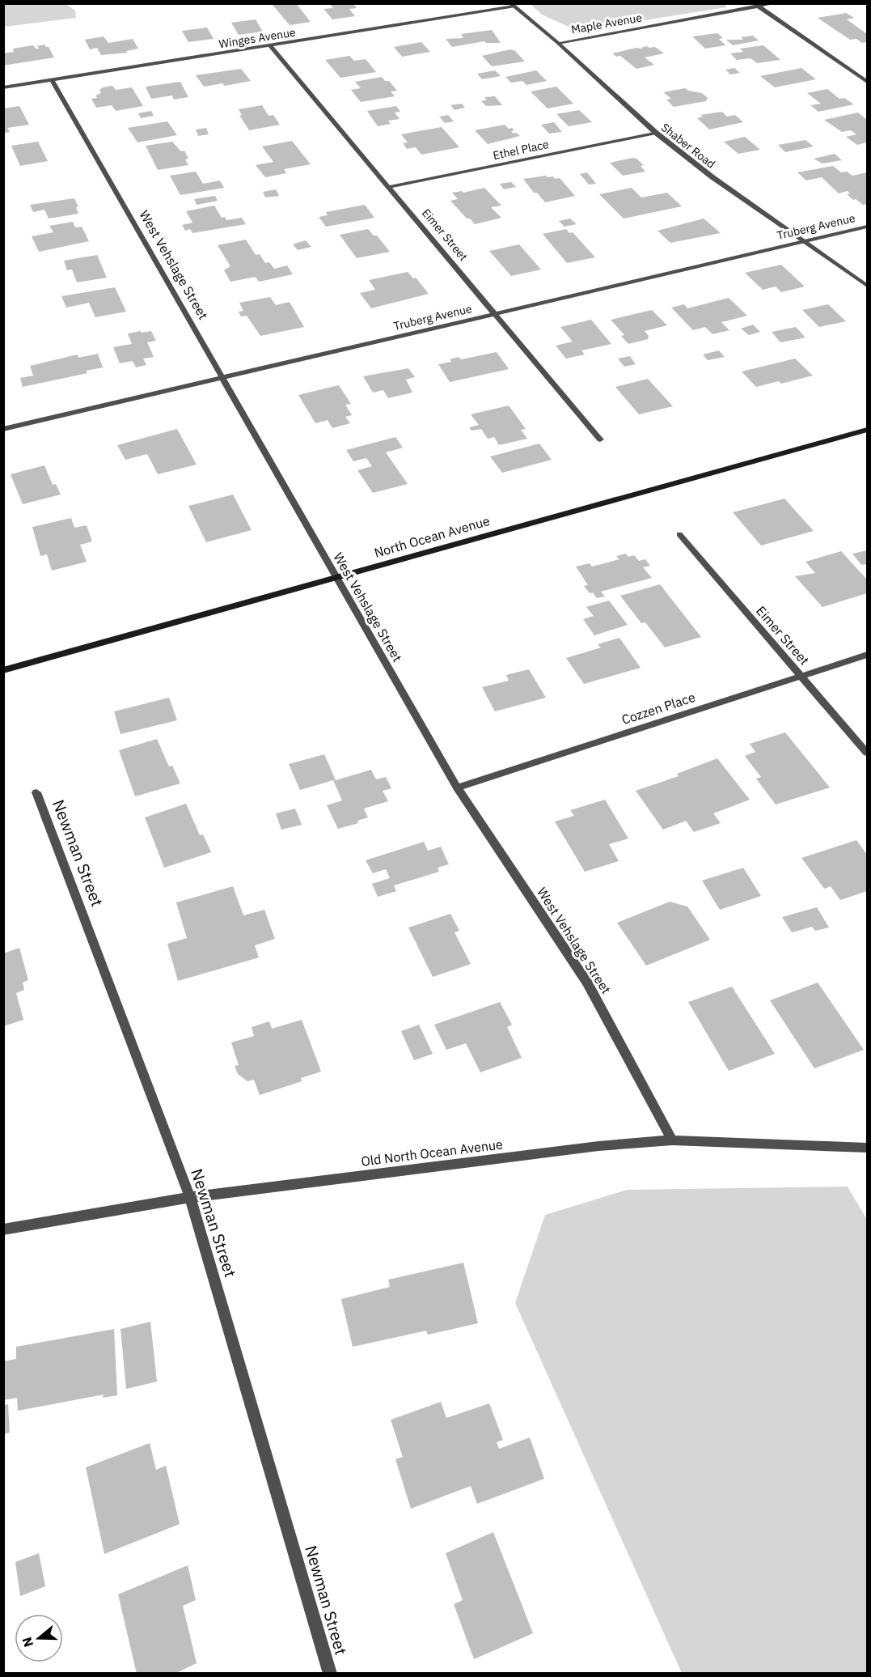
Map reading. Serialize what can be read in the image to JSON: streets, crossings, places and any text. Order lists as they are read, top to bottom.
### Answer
{
  "streets": {
    "main road": ["North Ocean Avenue"],
    "street": [
      "Maple Avenue",
      "Winges Avenue",
      "Shaber Road",
      "Ethel Place",
      "Truberg Avenue",
      "Eimer Street",
      "West Vehslage Street",
      "Cozzen Place",
      "Newman Street",
      "Old North Ocean Avenue"
    ]
  },
  "crossings": [
    ["Maple Avenue", "Shaber Road"],
    ["Winges Avenue", "Shaber Road"],
    ["Winges Avenue", "Eimer Street"],
    ["Winges Avenue", "West Vehslage Street"],
    ["Shaber Road", "Ethel Place"],
    ["Shaber Road", "Truberg Avenue"],
    ["Ethel Place", "Eimer Street"],
    ["Truberg Avenue", "Eimer Street"],
    ["Truberg Avenue", "West Vehslage Street"],
    ["Eimer Street", "Cozzen Place"],
    ["West Vehslage Street", "North Ocean Avenue"],
    ["West Vehslage Street", "Cozzen Place"],
    ["West Vehslage Street", "Old North Ocean Avenue"],
    ["Newman Street", "Old North Ocean Avenue"]
  ],
  "north": "left"
}
